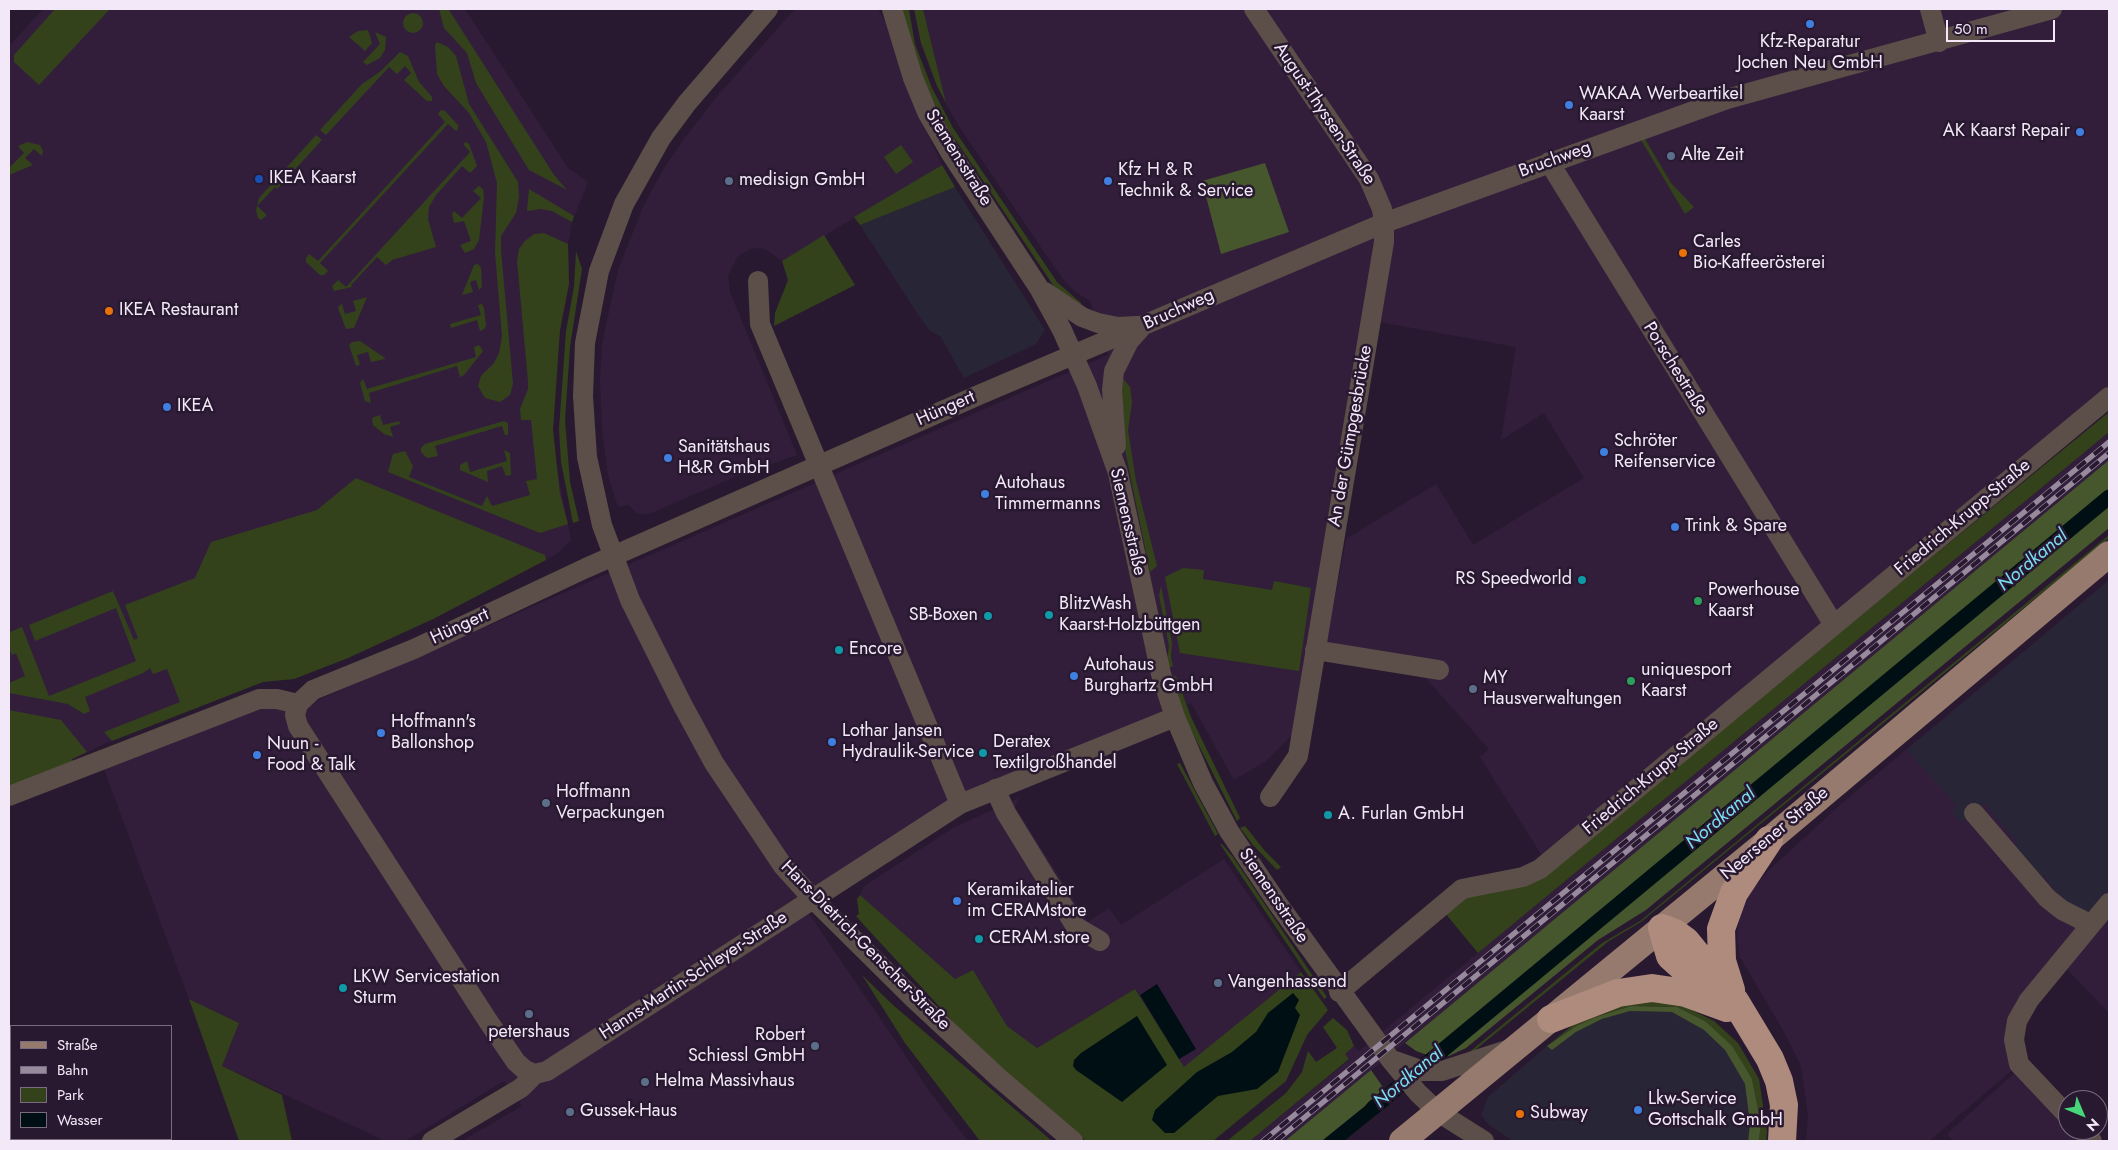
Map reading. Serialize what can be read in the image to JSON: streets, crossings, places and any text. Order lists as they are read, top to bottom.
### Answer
{
  "streets": {
    "main road": ["Neersener Straße"],
    "street": [
      "August-Thyssen-Straße",
      "Siemensstraße",
      "Bruchweg",
      "Porschestraße",
      "Hüngert",
      "An der Gümpgesbrücke",
      "Friedrich-Krupp-Straße",
      "Hans-Dietrich-Genscher-Straße",
      "Hanns-Martin-Schleyer-Straße"
    ]
  },
  "crossings": [
    ["August-Thyssen-Straße", "Bruchweg"],
    ["August-Thyssen-Straße", "An der Gümpgesbrücke"],
    ["Siemensstraße", "Bruchweg"],
    ["Siemensstraße", "Hüngert"],
    ["Siemensstraße", "Friedrich-Krupp-Straße"],
    ["Siemensstraße", "Neersener Straße"],
    ["Siemensstraße", "Hanns-Martin-Schleyer-Straße"],
    ["Bruchweg", "Porschestraße"],
    ["Bruchweg", "Hüngert"],
    ["Bruchweg", "An der Gümpgesbrücke"],
    ["Porschestraße", "Friedrich-Krupp-Straße"],
    ["Hüngert", "Hans-Dietrich-Genscher-Straße"],
    ["Hans-Dietrich-Genscher-Straße", "Hanns-Martin-Schleyer-Straße"]
  ],
  "water": ["Nordkanal"],
  "places": [
    "Kfz-Reparatur Jochen Neu GmbH",
    "WAKAA Werbeartikel Kaarst",
    "AK Kaarst Repair",
    "Alte Zeit",
    "IKEA Kaarst",
    "medisign GmbH",
    "Kfz H & R Technik & Service",
    "Carles Bio-Kaffeerösterei",
    "IKEA Restaurant",
    "IKEA",
    "Schröter Reifenservice",
    "Sanitätshaus H&R GmbH",
    "Autohaus Timmermanns",
    "Trink & Spare",
    "RS Speedworld",
    "Powerhouse Kaarst",
    "BlitzWash Kaarst-Holzbüttgen",
    "SB-Boxen",
    "Encore",
    "Autohaus Burghartz GmbH",
    "uniquesport Kaarst",
    "MY Hausverwaltungen",
    "Hoffmann's Ballonshop",
    "Lothar Jansen Hydraulik-Service",
    "Deratex Textilgroßhandel",
    "Nuun - Food & Talk",
    "Hoffmann Verpackungen",
    "A. Furlan GmbH",
    "Keramikatelier im CERAMstore",
    "CERAM.store",
    "Vangenhassend",
    "LKW Servicestation Sturm",
    "petershaus",
    "Robert Schiessl GmbH",
    "Helma Massivhaus",
    "Lkw-Service Gottschalk GmbH",
    "Gussek-Haus",
    "Subway"
  ],
  "legend": [
    "Straße",
    "Bahn",
    "Park",
    "Wasser"
  ],
  "scale_bar": "50 m",
  "north": "bottom right"
}
